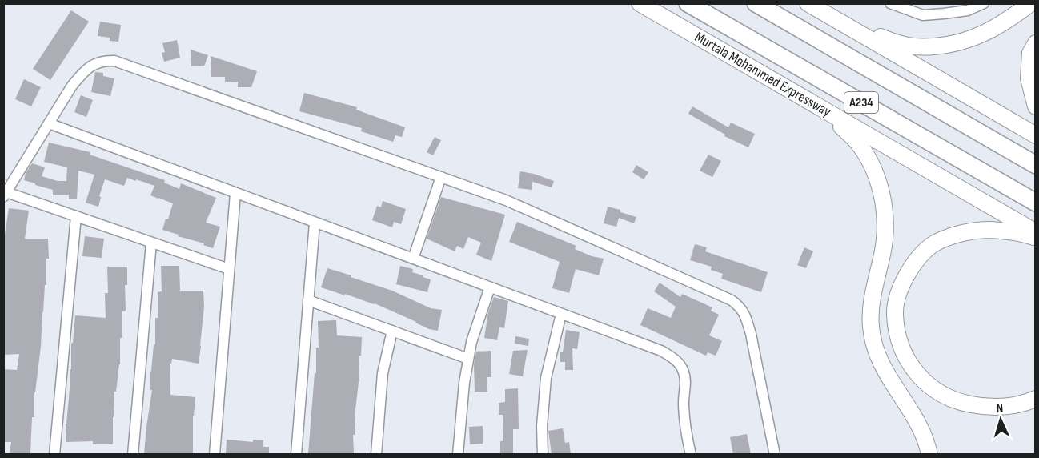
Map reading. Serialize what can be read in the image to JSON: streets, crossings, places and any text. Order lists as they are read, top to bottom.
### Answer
{
  "streets": {
    "highway": ["Murtala Mohammed Expressway", "A234"]
  },
  "north": "top"
}
